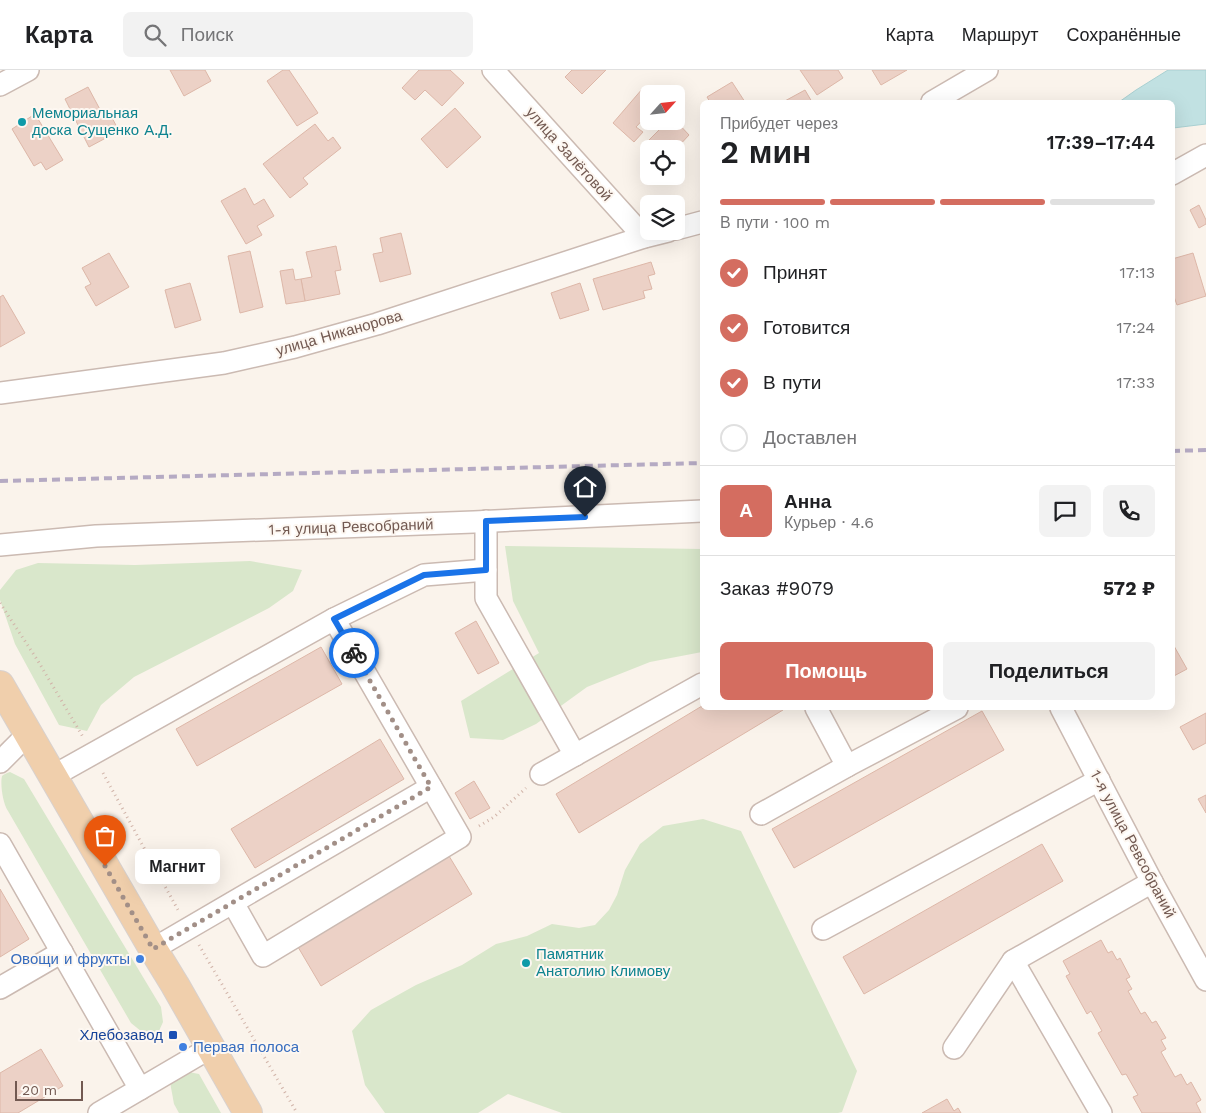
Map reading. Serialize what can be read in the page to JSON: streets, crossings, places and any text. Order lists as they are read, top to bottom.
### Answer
{
  "streets": {
    "street": ["улица Залётовой", "улица Никанорова", "1-я улица Ревсобраний"]
  },
  "places": {
    "other": [
      "Мемориальная доска Сущенко А.Д.",
      "Магнит",
      "Овощи и фрукты",
      "Памятник Анатолию Климову",
      "Первая полоса"
    ],
    "transit": ["Хлебозавод"]
  },
  "scale_bar": "20 m",
  "north": "top right",
  "page": {
    "header": "Карта",
    "search": "Поиск",
    "nav": ["Карта", "Маршрут", "Сохранённые"],
    "heading": ["2 мин", "Прибудет через", "17:39–17:44"],
    "panel": [
      "Анна",
      "Курьер · 4.6",
      "Заказ #9079",
      "572 ₽"
    ],
    "bar": "В пути · 100 m",
    "list": [
      ["Принят", "17:13"],
      ["Готовится", "17:24"],
      ["В пути", "17:33"],
      "Доставлен"
    ],
    "round": "А",
    "buttons": ["Помощь", "Поделиться"],
    "bubble": "Магнит",
    "scale": "20 m"
  }
}
